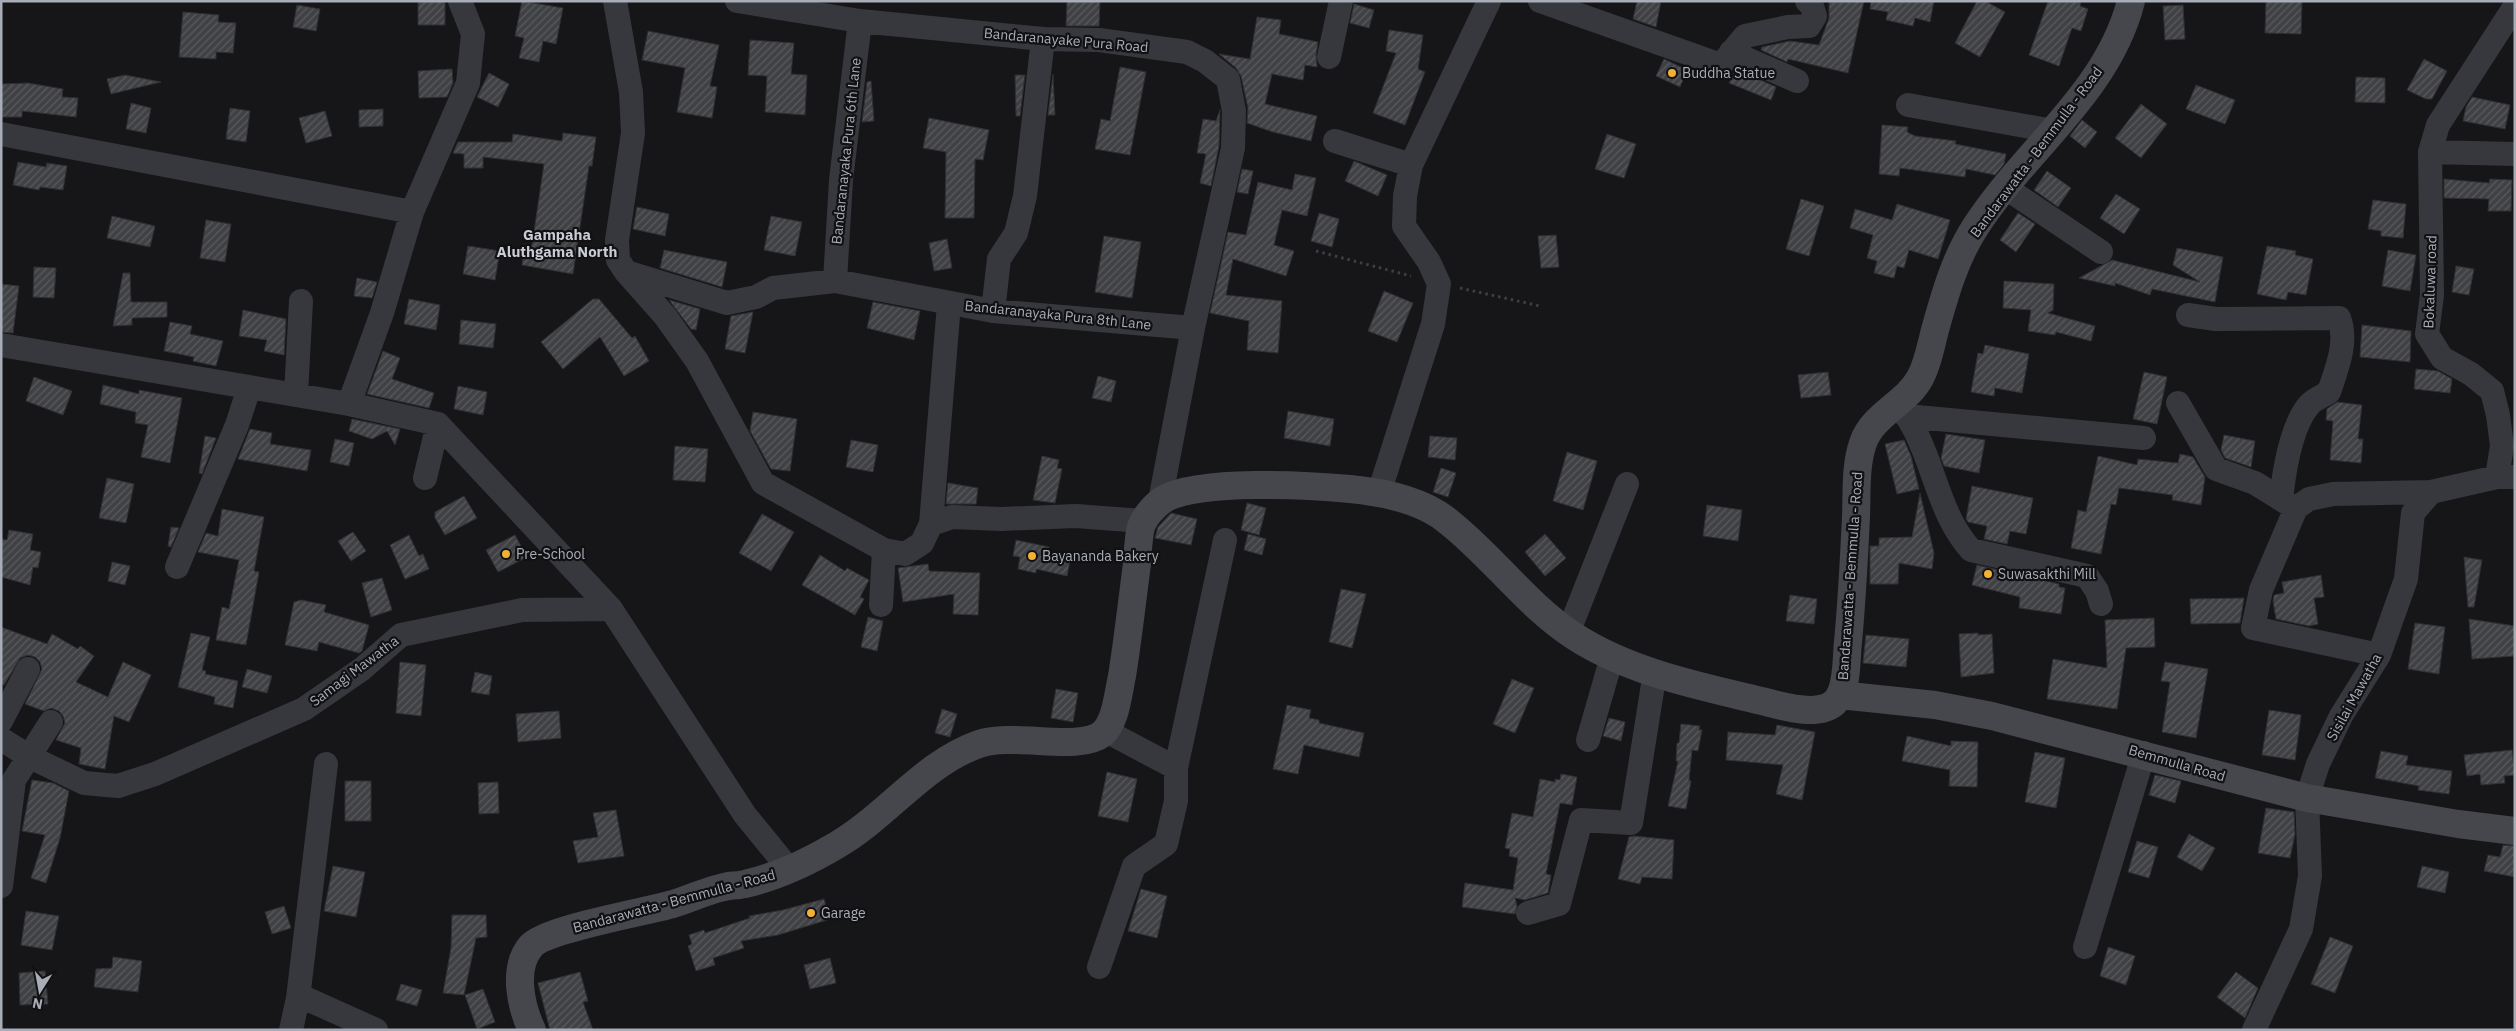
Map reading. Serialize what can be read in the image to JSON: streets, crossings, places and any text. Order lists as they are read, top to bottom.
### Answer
{
  "streets": {
    "street": [
      "Bandaranayake Pura Road",
      "Bandaranayaka Pura 6th Lane",
      "Bandarawatta - Bemmulla - Road",
      "Bokaluwa road",
      "Bandaranayaka Pura 8th Lane",
      "Samagi Mawatha",
      "Sisilai Mawatha",
      "Bemmulla Road"
    ]
  },
  "crossings": [
    ["Bandaranayake Pura Road", "Bandaranayaka Pura 6th Lane"],
    ["Bandaranayake Pura Road", "Bandarawatta - Bemmulla - Road"],
    ["Bandaranayake Pura Road", "Bandaranayaka Pura 8th Lane"],
    ["Bandaranayaka Pura 6th Lane", "Bandaranayaka Pura 8th Lane"],
    ["Bandarawatta - Bemmulla - Road", "Bemmulla Road"],
    ["Sisilai Mawatha", "Bemmulla Road"]
  ],
  "districts": ["Gampaha Aluthgama North"],
  "places": [
    "Buddha Statue",
    "Pre-School",
    "Bayananda Bakery",
    "Suwasakthi Mill",
    "Garage"
  ],
  "north": "bottom"
}
